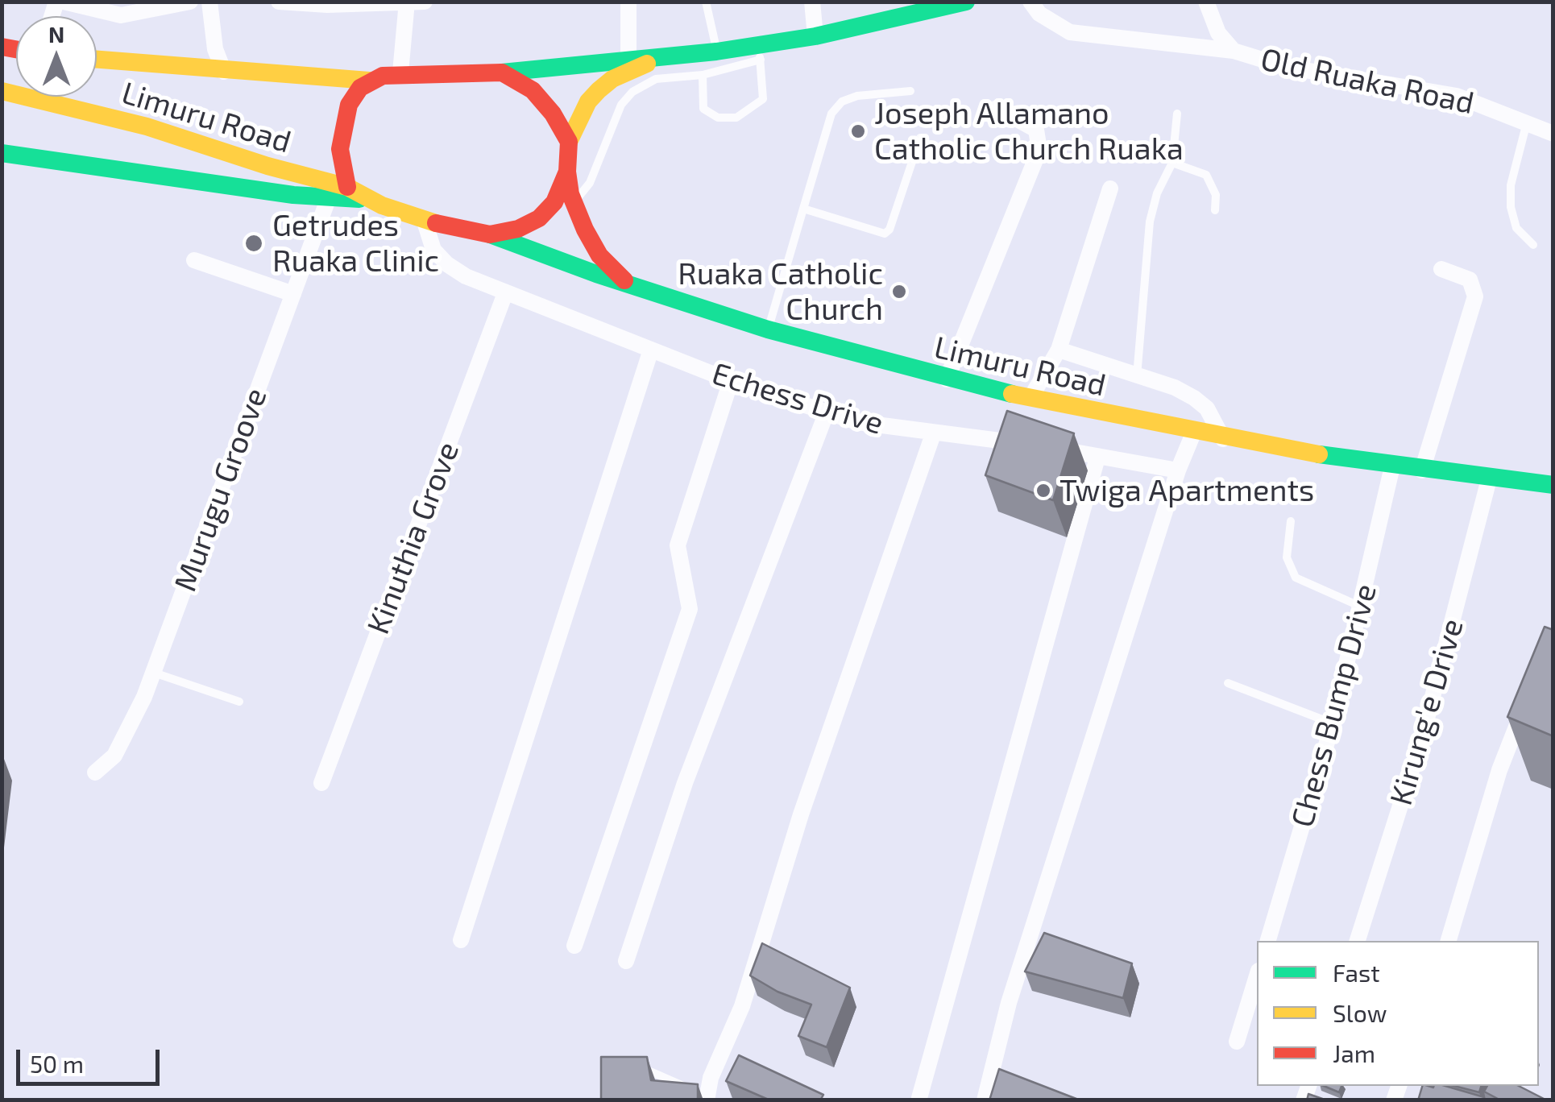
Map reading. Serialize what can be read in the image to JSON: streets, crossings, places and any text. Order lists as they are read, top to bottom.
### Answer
{
  "streets": {
    "main road": ["Limuru Road"],
    "street": [
      "Old Ruaka Road",
      "Echess Drive",
      "Murugu Groove",
      "Kinuthia Grove",
      "Chess Bump Drive",
      "Kirung'e Drive"
    ]
  },
  "crossings": [
    ["Limuru Road", "Echess Drive"],
    ["Limuru Road", "Chess Bump Drive"],
    ["Limuru Road", "Kirung'e Drive"],
    ["Echess Drive", "Kinuthia Grove"]
  ],
  "places": [
    "Joseph Allamano Catholic Church Ruaka",
    "Getrudes Ruaka Clinic",
    "Ruaka Catholic Church",
    "Twiga Apartments"
  ],
  "legend": ["Fast", "Slow", "Jam"],
  "scale_bar": "50 m",
  "north": "top"
}
